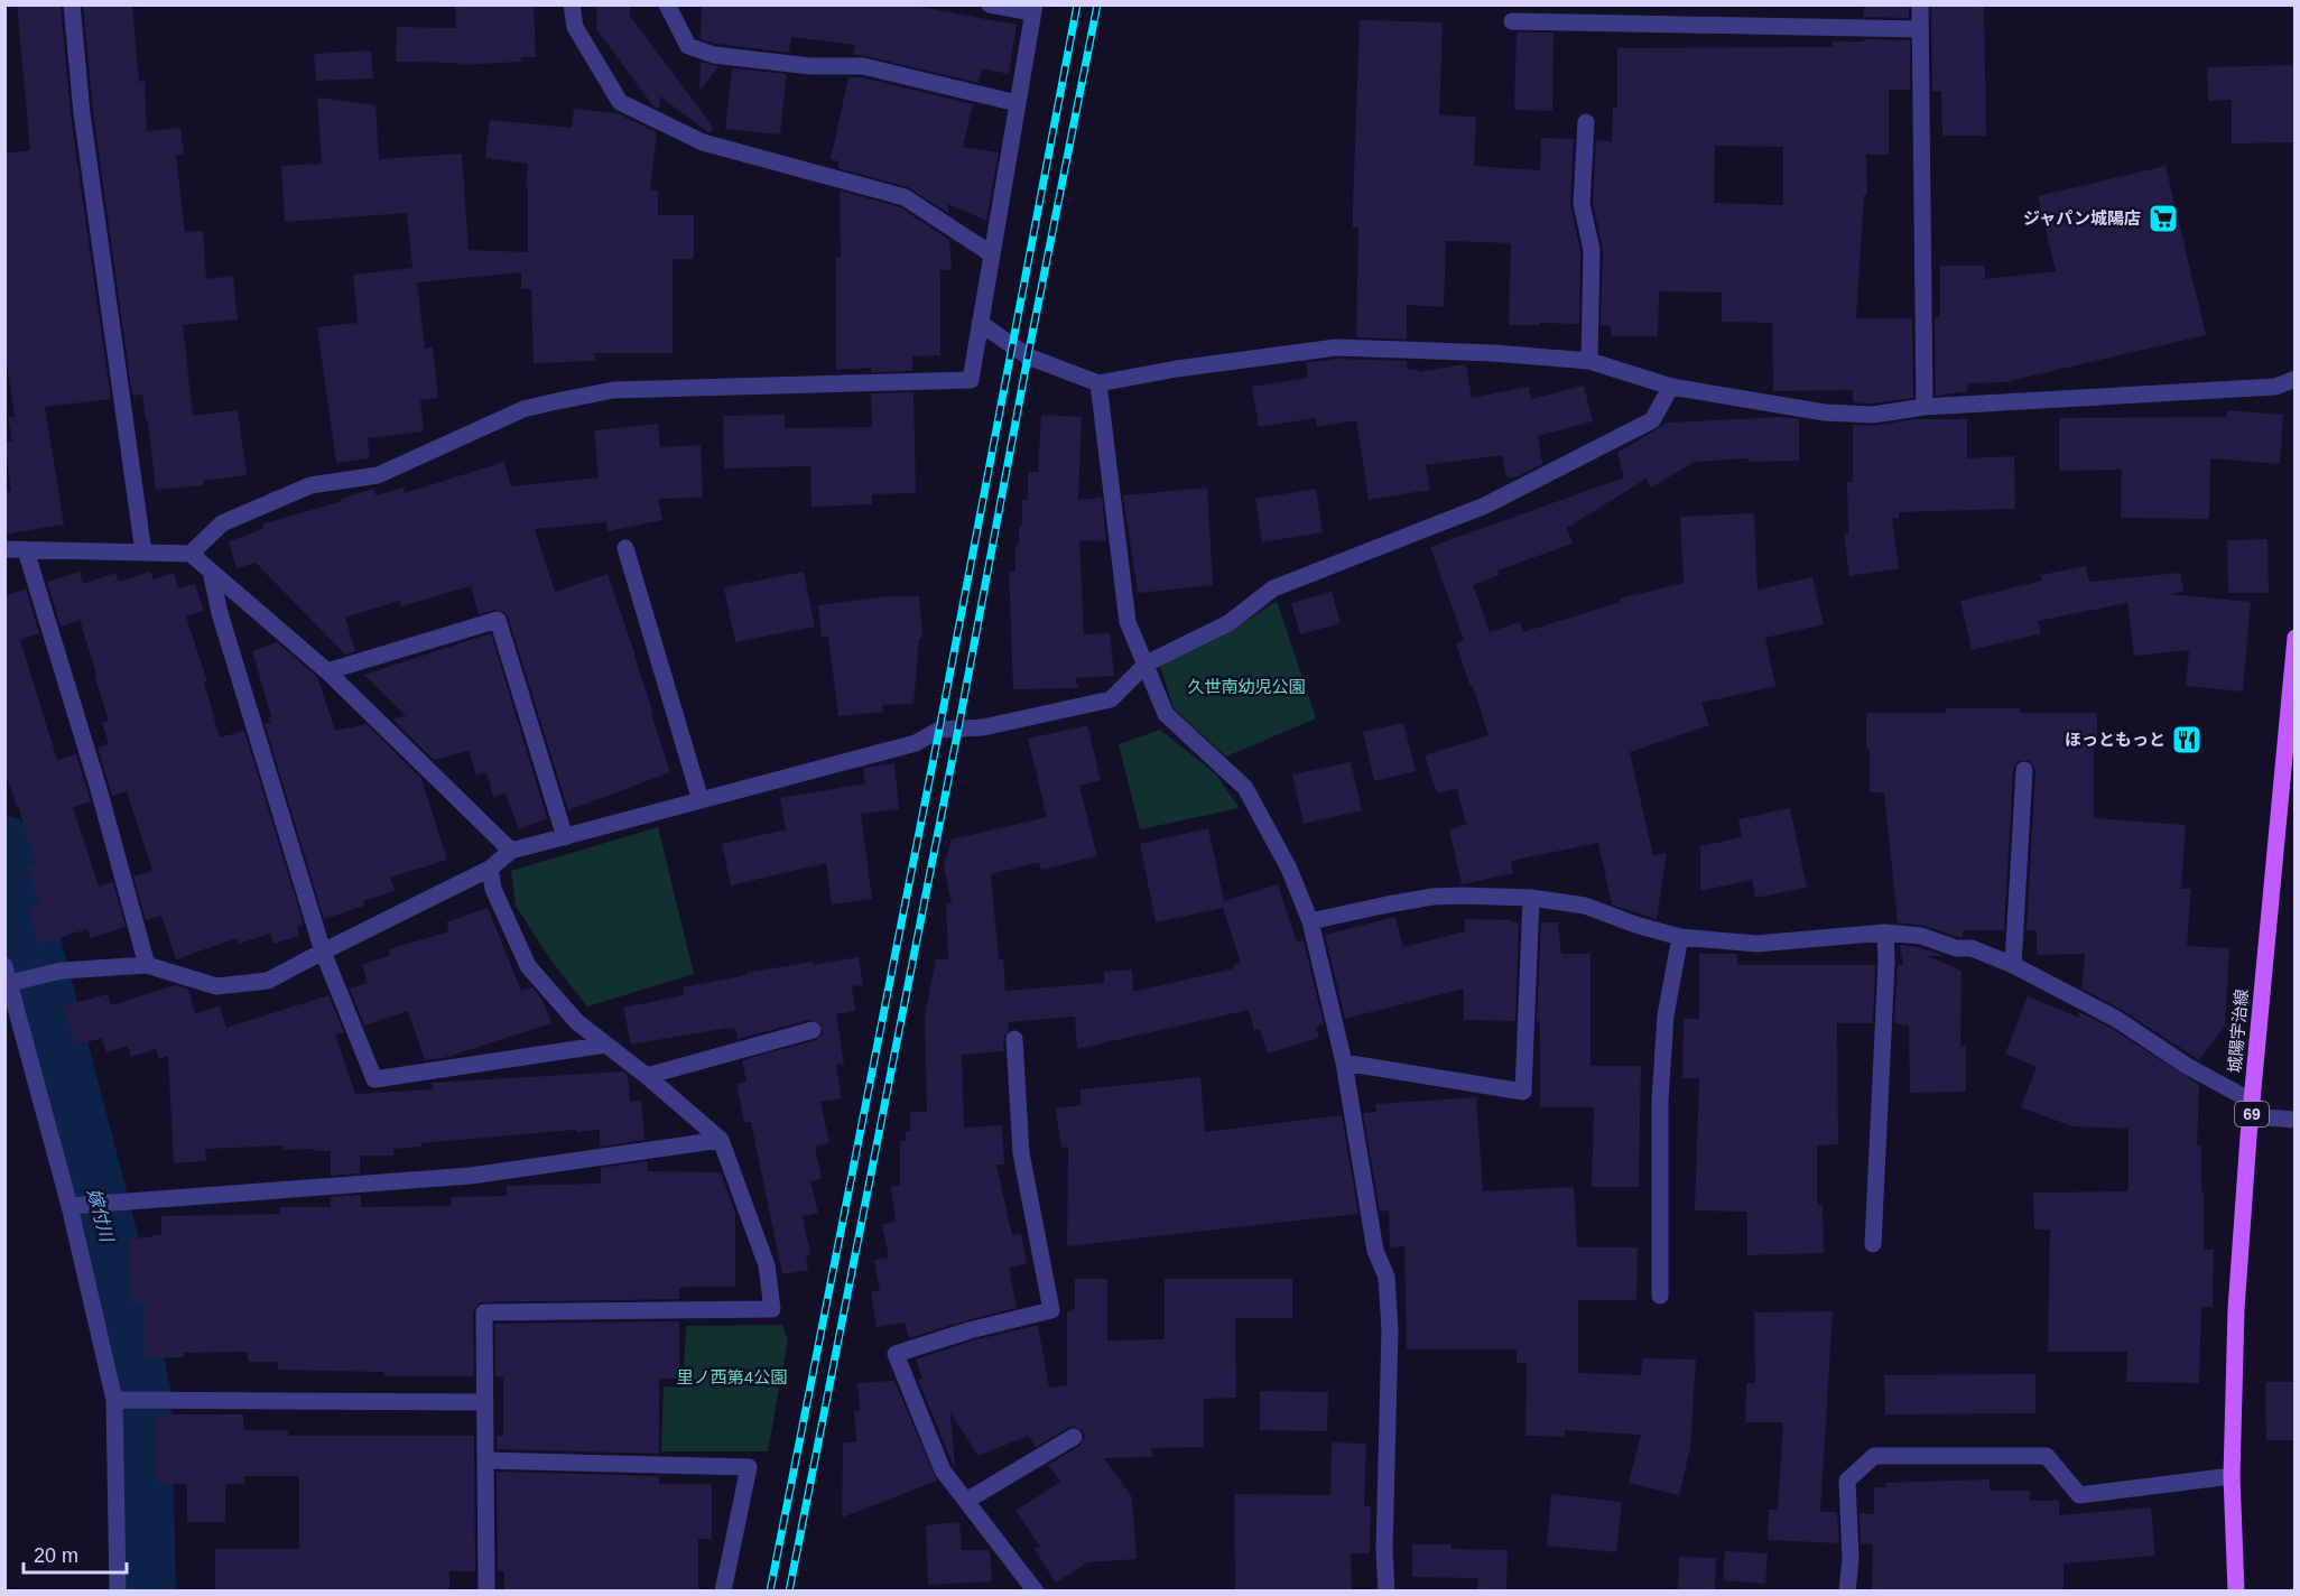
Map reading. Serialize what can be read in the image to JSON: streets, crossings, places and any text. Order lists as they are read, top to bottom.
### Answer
{
  "streets": {
    "main road": ["城陽宇治線", "69"]
  },
  "water": ["嫁付川"],
  "parks": ["久世南幼児公園", "里ノ西第4公園"],
  "places": {
    "supermarket": ["ジャパン城陽店"],
    "restaurant": ["ほっともっと"]
  },
  "scale_bar": "20 m"
}
